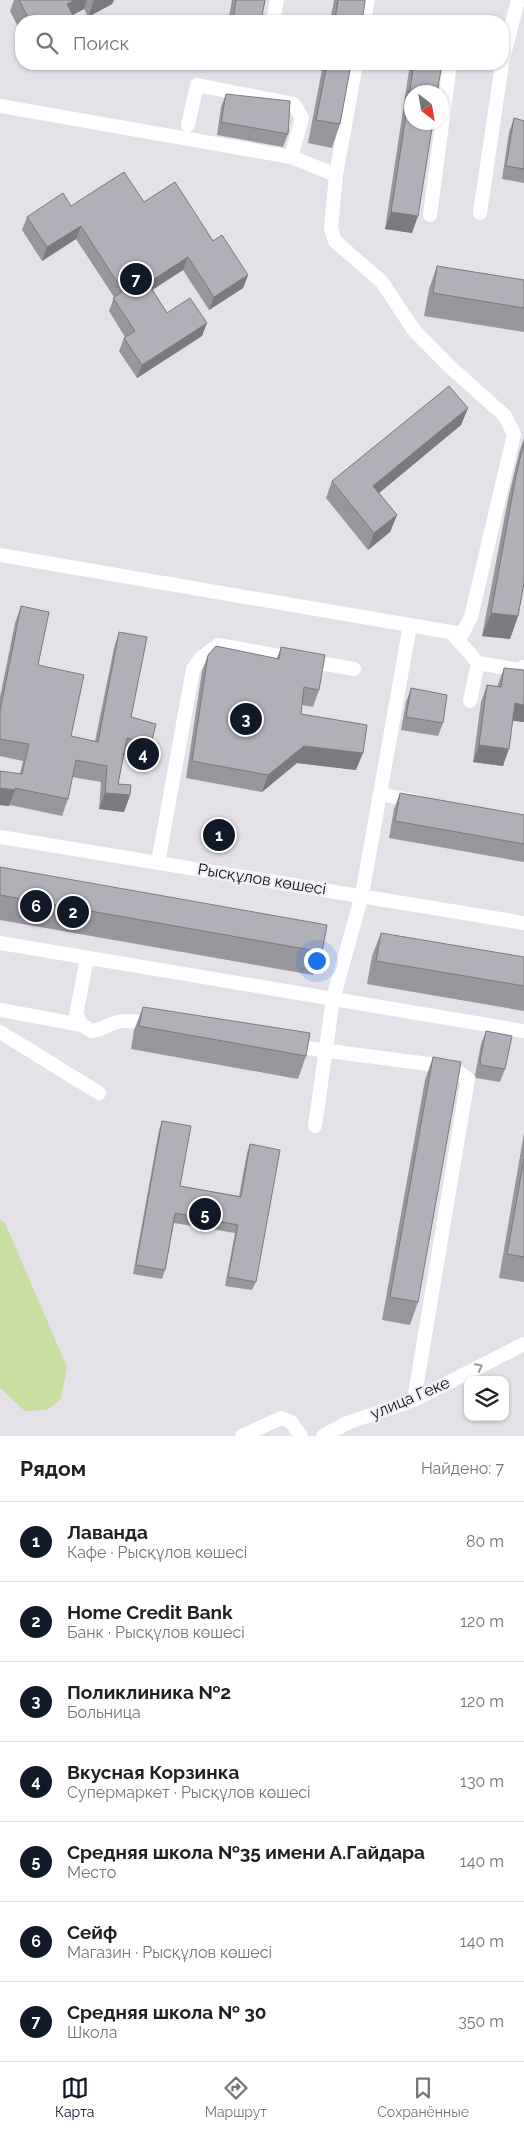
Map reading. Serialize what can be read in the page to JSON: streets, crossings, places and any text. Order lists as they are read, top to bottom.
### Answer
{
  "streets": {
    "street": ["Рысқұлов көшесі", "улица Геке"]
  },
  "one_way": ["улица Геке"],
  "north": "bottom right",
  "page": {
    "search": "Поиск",
    "pins": [
      "7",
      "3",
      "4",
      "1",
      "6",
      "2",
      "5"
    ],
    "heading": ["Рядом", "Найдено: 7"],
    "list": [
      {
        "mark": "1",
        "name": "Лаванда",
        "note": "Кафе · Рысқұлов көшесі",
        "value": "80 m"
      },
      {
        "mark": "2",
        "name": "Home Credit Bank",
        "note": "Банк · Рысқұлов көшесі",
        "value": "120 m"
      },
      {
        "mark": "3",
        "name": "Поликлиника №2",
        "note": "Больница",
        "value": "120 m"
      },
      {
        "mark": "4",
        "name": "Вкусная Корзинка",
        "note": "Супермаркет · Рысқұлов көшесі",
        "value": "130 m"
      },
      {
        "mark": "5",
        "name": "Средняя школа №35 имени А.Гайдара",
        "note": "Место",
        "value": "140 m"
      },
      {
        "mark": "6",
        "name": "Сейф",
        "note": "Магазин · Рысқұлов көшесі",
        "value": "140 m"
      },
      {
        "mark": "7",
        "name": "Средняя школа № 30",
        "note": "Школа",
        "value": "350 m"
      }
    ],
    "nav": ["Карта", "Маршрут", "Сохранённые"]
  }
}
